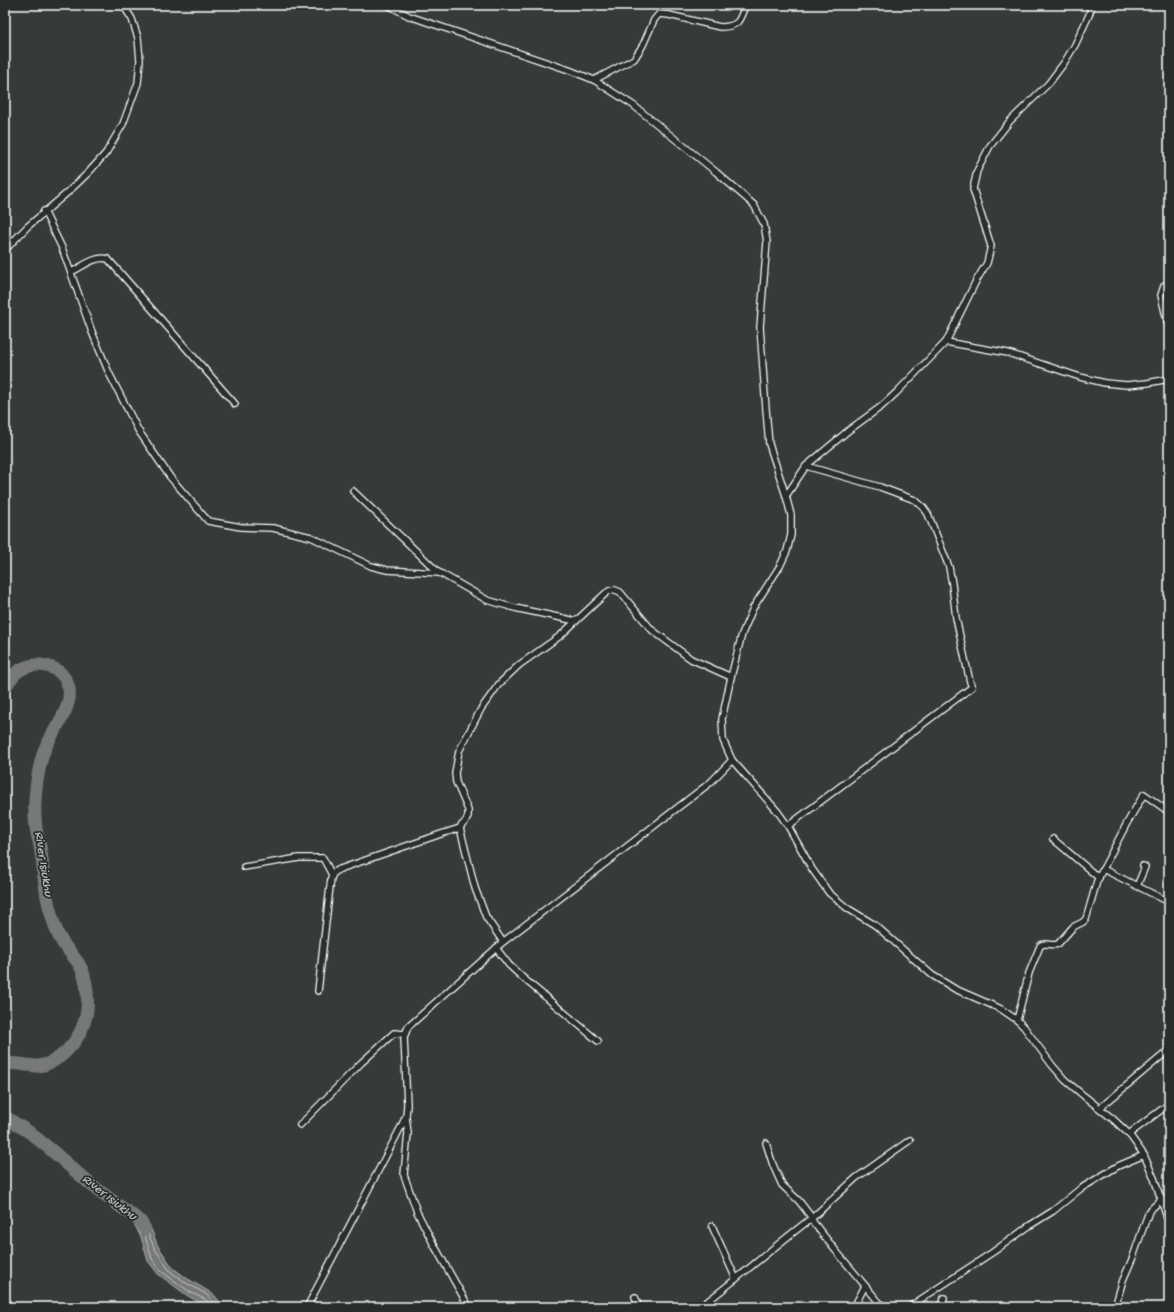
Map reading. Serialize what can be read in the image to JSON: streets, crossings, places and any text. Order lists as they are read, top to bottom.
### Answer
{
  "water": ["River Isiukhu"]
}
